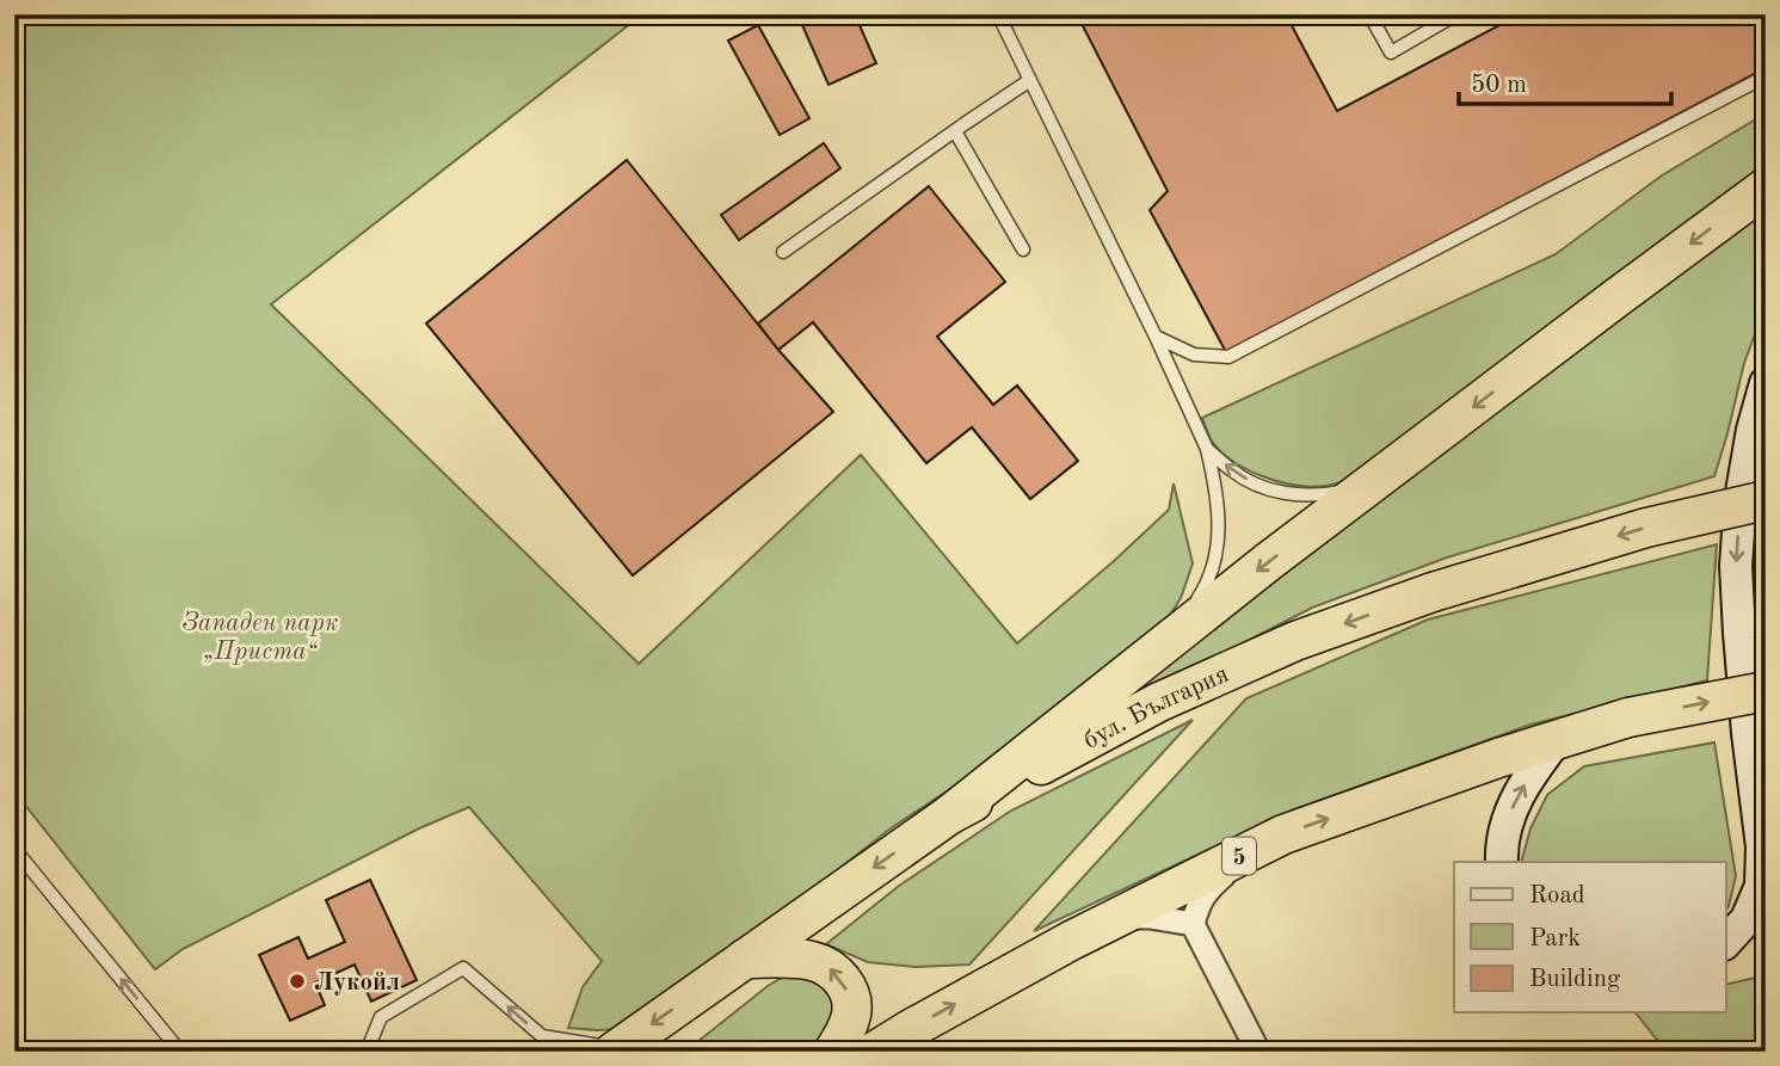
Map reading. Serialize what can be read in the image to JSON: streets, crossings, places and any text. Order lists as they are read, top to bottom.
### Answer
{
  "streets": {
    "highway": ["бул. България", "5"]
  },
  "parks": ["Западен парк „Приста“"],
  "places": ["Лукойл"],
  "legend": ["Road", "Park", "Building"],
  "scale_bar": "50 m"
}
